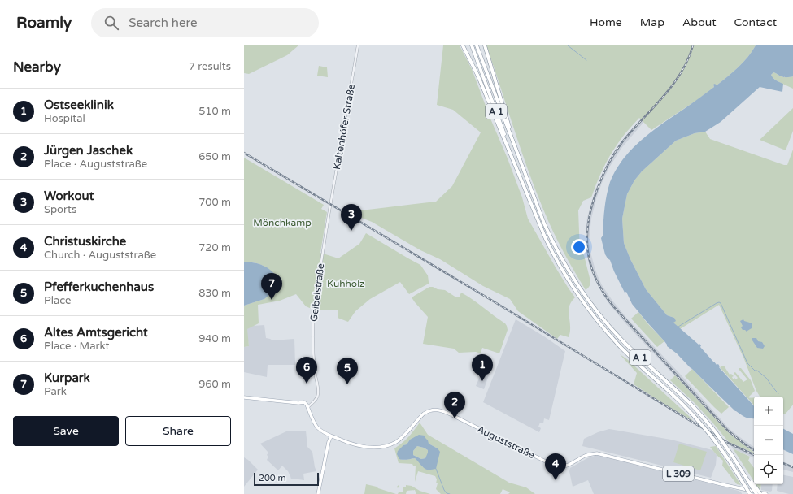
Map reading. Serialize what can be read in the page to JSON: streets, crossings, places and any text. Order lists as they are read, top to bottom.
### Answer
{
  "streets": {
    "highway": ["A 1"],
    "main road": ["Auguststraße", "L 309"],
    "street": ["Kaltenhöfer Straße", "Geibelstraße"]
  },
  "crossings": [
    ["Kaltenhöfer Straße", "Geibelstraße"],
    ["Geibelstraße", "L 309"],
    ["Auguststraße", "L 309"]
  ],
  "parks": ["Mönchkamp", "Kuhholz"],
  "scale_bar": "200 m",
  "page": {
    "header": "Roamly",
    "search": "Search here",
    "nav": [
      "Home",
      "Map",
      "About",
      "Contact"
    ],
    "heading": ["Nearby", "7 results"],
    "list": [
      {
        "mark": "1",
        "name": "Ostseeklinik",
        "note": "Hospital",
        "value": "510 m"
      },
      {
        "mark": "2",
        "name": "Jürgen Jaschek",
        "note": "Place · Auguststraße",
        "value": "650 m"
      },
      {
        "mark": "3",
        "name": "Workout",
        "note": "Sports",
        "value": "700 m"
      },
      {
        "mark": "4",
        "name": "Christuskirche",
        "note": "Church · Auguststraße",
        "value": "720 m"
      },
      {
        "mark": "5",
        "name": "Pfefferkuchenhaus",
        "note": "Place",
        "value": "830 m"
      },
      {
        "mark": "6",
        "name": "Altes Amtsgericht",
        "note": "Place · Markt",
        "value": "940 m"
      },
      {
        "mark": "7",
        "name": "Kurpark",
        "note": "Park",
        "value": "960 m"
      }
    ],
    "pins": [
      "3",
      "7",
      "1",
      "6",
      "5",
      "2",
      "4"
    ],
    "map_buttons": ["+", "−"],
    "buttons": ["Save", "Share"],
    "scale": "200 m"
  }
}
